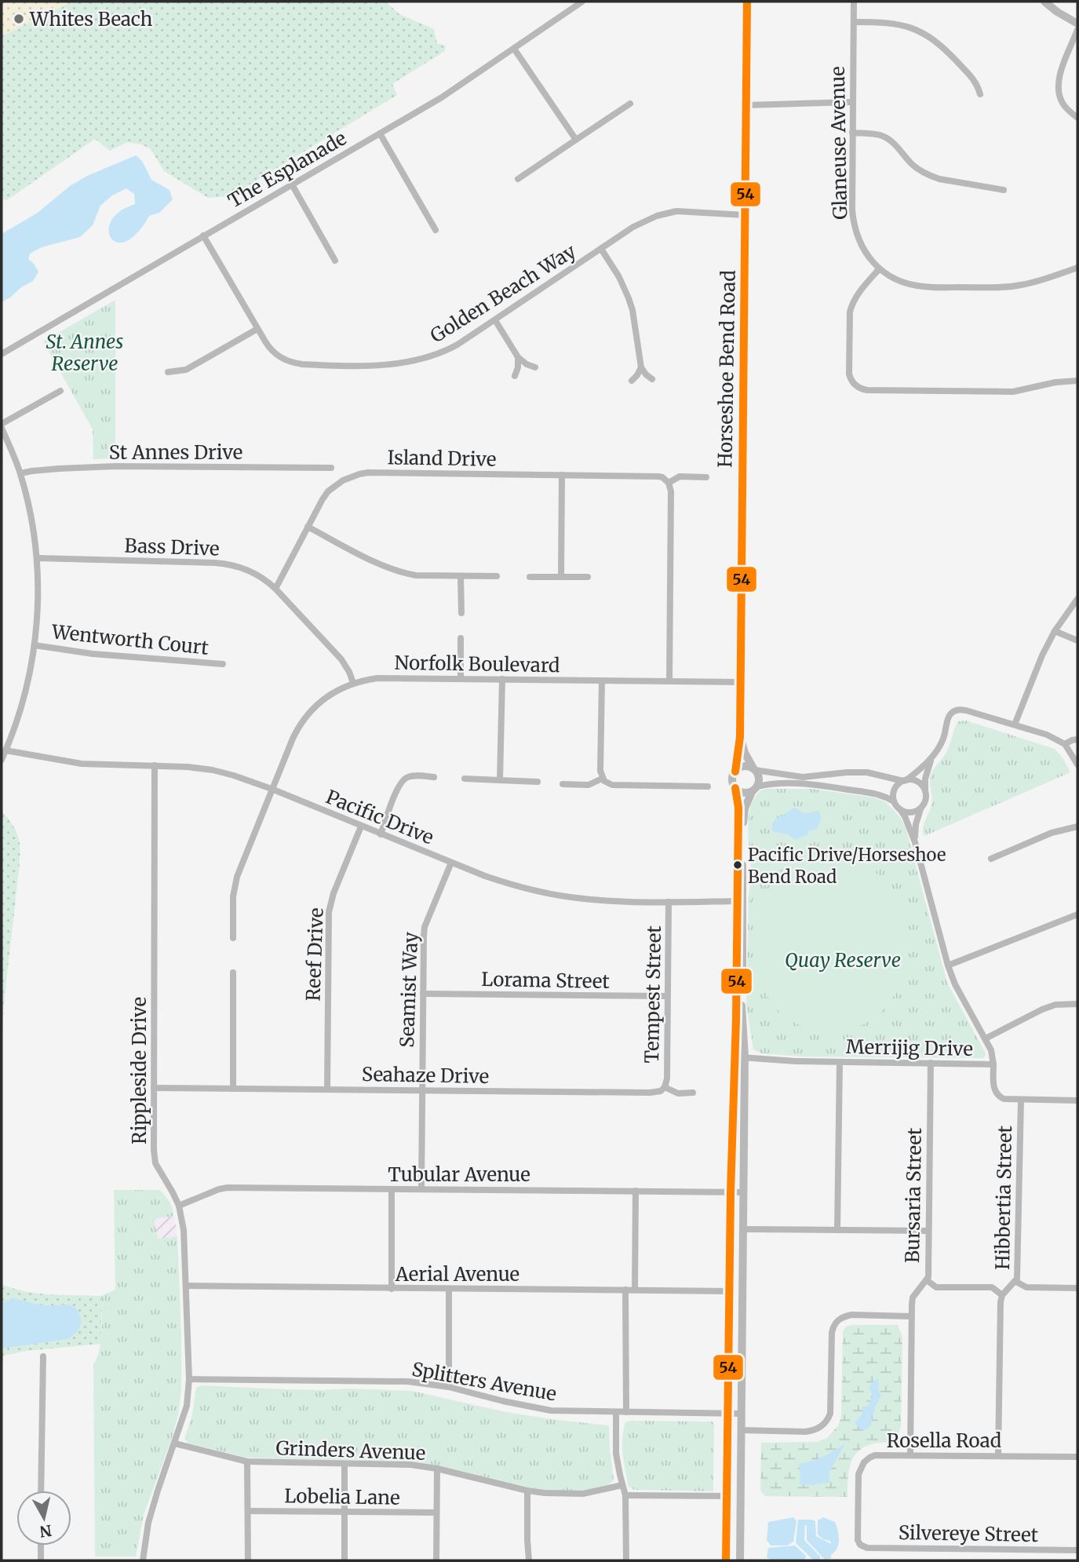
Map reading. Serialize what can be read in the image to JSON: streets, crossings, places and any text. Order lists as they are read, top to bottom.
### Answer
{
  "streets": {
    "street": [
      "Glaneuse Avenue",
      "The Esplanade",
      "Golden Beach Way",
      "Horseshoe Bend Road",
      "St Annes Drive",
      "Island Drive",
      "Bass Drive",
      "Wentworth Court",
      "Norfolk Boulevard",
      "Pacific Drive",
      "Reef Drive",
      "Lorama Street",
      "Seamist Way",
      "Tempest Street",
      "Merrijig Drive",
      "Rippleside Drive",
      "Seahaze Drive",
      "Tubular Avenue",
      "Bursaria Street",
      "Hibbertia Street",
      "Aerial Avenue",
      "Splitters Avenue",
      "Rosella Road",
      "Grinders Avenue",
      "Lobelia Lane",
      "Silvereye Street"
    ]
  },
  "crossings": [
    ["The Esplanade", "Golden Beach Way"],
    ["Golden Beach Way", "Horseshoe Bend Road"],
    ["Horseshoe Bend Road", "Norfolk Boulevard"],
    ["Island Drive", "Bass Drive"],
    ["Bass Drive", "Norfolk Boulevard"],
    ["Norfolk Boulevard", "Pacific Drive"],
    ["Pacific Drive", "Reef Drive"],
    ["Pacific Drive", "Seamist Way"],
    ["Pacific Drive", "Tempest Street"],
    ["Pacific Drive", "Rippleside Drive"],
    ["Reef Drive", "Seahaze Drive"],
    ["Lorama Street", "Seamist Way"],
    ["Lorama Street", "Tempest Street"],
    ["Seamist Way", "Seahaze Drive"],
    ["Seamist Way", "Tubular Avenue"],
    ["Tempest Street", "Seahaze Drive"],
    ["Merrijig Drive", "Bursaria Street"],
    ["Merrijig Drive", "Hibbertia Street"],
    ["Rippleside Drive", "Seahaze Drive"],
    ["Rippleside Drive", "Tubular Avenue"],
    ["Rippleside Drive", "Aerial Avenue"],
    ["Rippleside Drive", "Splitters Avenue"],
    ["Rippleside Drive", "Grinders Avenue"],
    ["Bursaria Street", "Rosella Road"],
    ["Hibbertia Street", "Rosella Road"],
    ["Rosella Road", "Silvereye Street"]
  ],
  "parks": ["St. Annes Reserve", "Quay Reserve"],
  "places": ["Whites Beach", "Pacific Drive/Horseshoe Bend Road"],
  "lines": ["transit line 54"],
  "north": "bottom"
}
